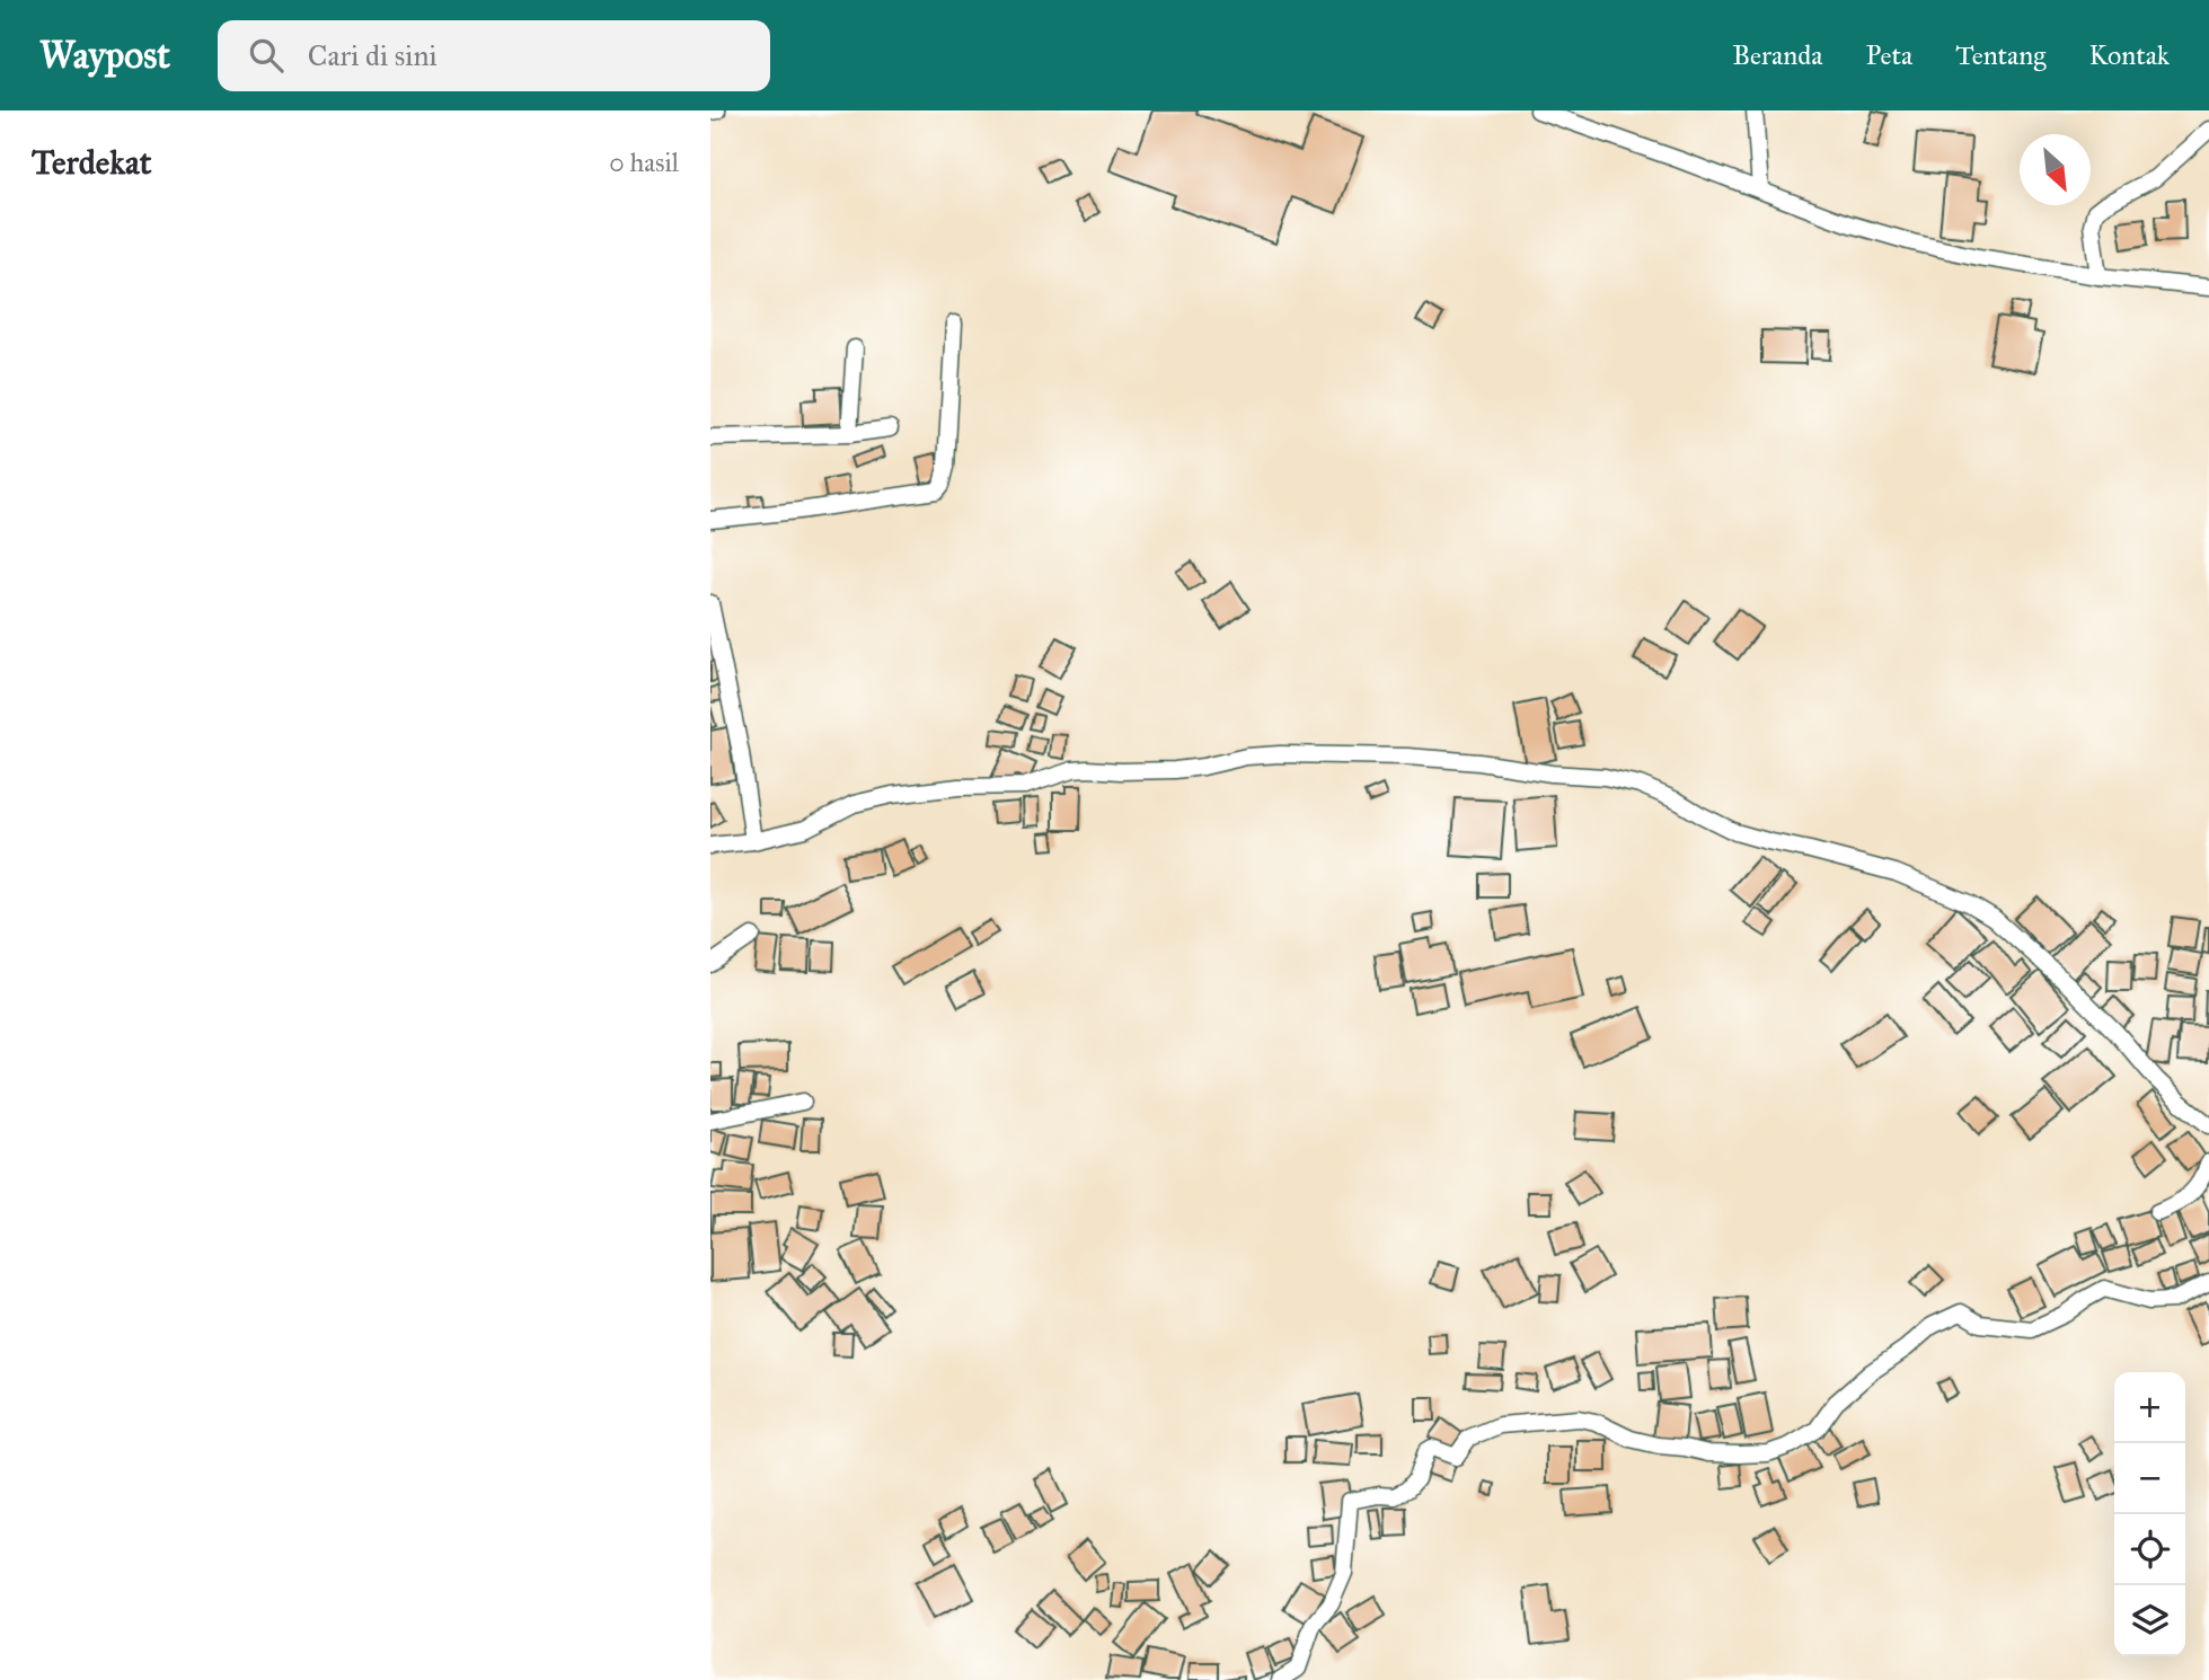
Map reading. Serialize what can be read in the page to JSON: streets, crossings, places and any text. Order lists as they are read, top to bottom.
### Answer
{
  "north": "bottom right",
  "page": {
    "header": "Waypost",
    "search": "Cari di sini",
    "nav": [
      "Beranda",
      "Peta",
      "Tentang",
      "Kontak"
    ],
    "heading": ["Terdekat", "0 hasil"],
    "map_buttons": ["+", "−"]
  }
}
